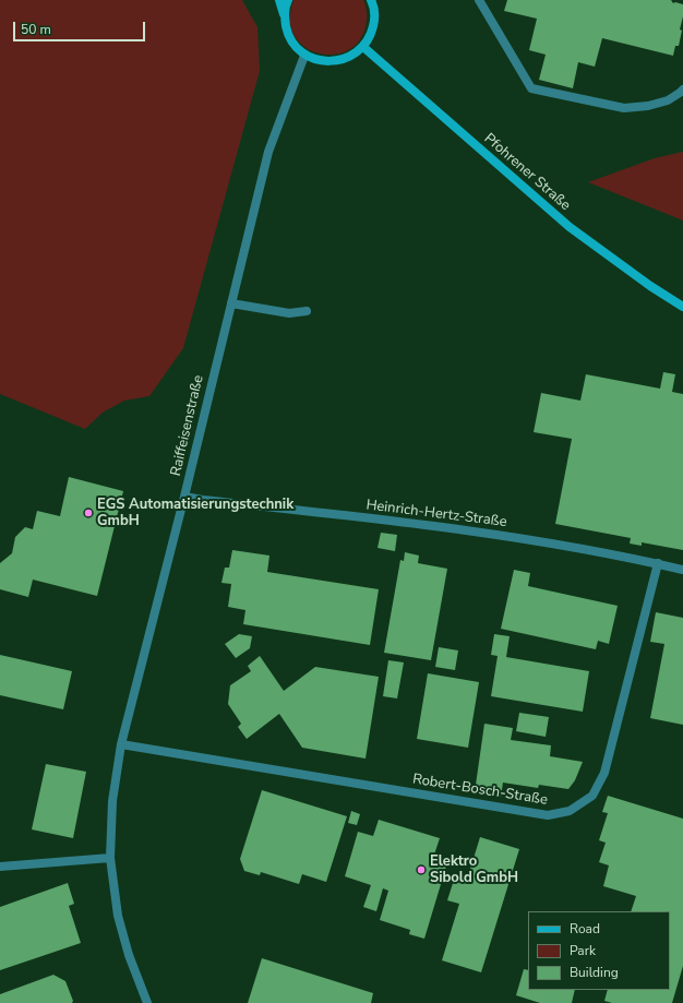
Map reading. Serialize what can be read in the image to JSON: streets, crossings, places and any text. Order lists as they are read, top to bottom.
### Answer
{
  "streets": {
    "main road": ["Pfohrener Straße"],
    "street": ["Raiffeisenstraße", "Heinrich-Hertz-Straße", "Robert-Bosch-Straße"]
  },
  "crossings": [
    ["Raiffeisenstraße", "Heinrich-Hertz-Straße"],
    ["Raiffeisenstraße", "Robert-Bosch-Straße"],
    ["Heinrich-Hertz-Straße", "Robert-Bosch-Straße"]
  ],
  "places": ["EGS Automatisierungstechnik GmbH", "Elektro Sibold GmbH"],
  "legend": ["Road", "Park", "Building"],
  "scale_bar": "50 m"
}
